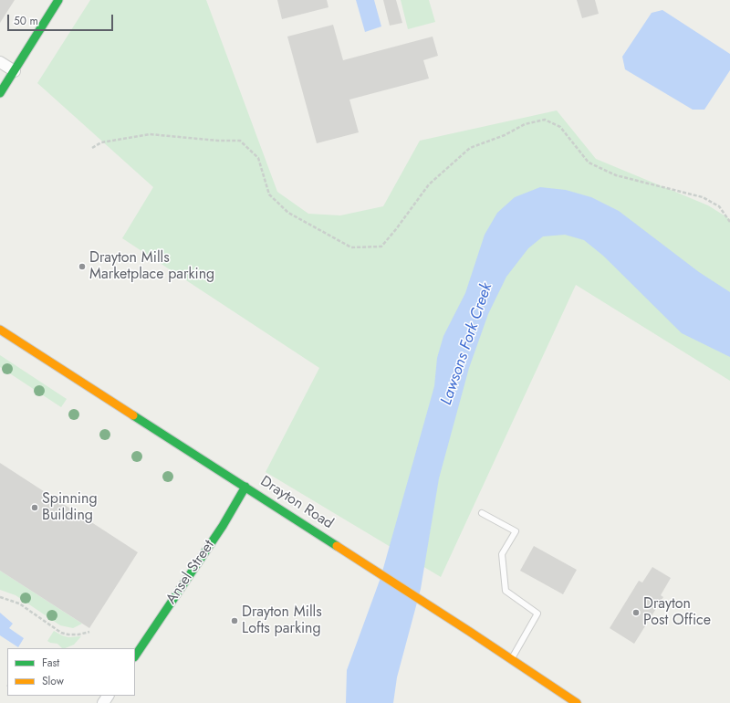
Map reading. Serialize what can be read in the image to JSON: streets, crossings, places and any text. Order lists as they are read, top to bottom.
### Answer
{
  "streets": {
    "main road": ["Drayton Road", "Ansel Street"]
  },
  "crossings": [
    ["Drayton Road", "Ansel Street"]
  ],
  "water": ["Lawsons Fork Creek"],
  "places": [
    "Drayton Mills Marketplace parking",
    "Spinning Building",
    "Drayton Post Office",
    "Drayton Mills Lofts parking"
  ],
  "legend": ["Fast", "Slow"],
  "scale_bar": "50 m"
}
